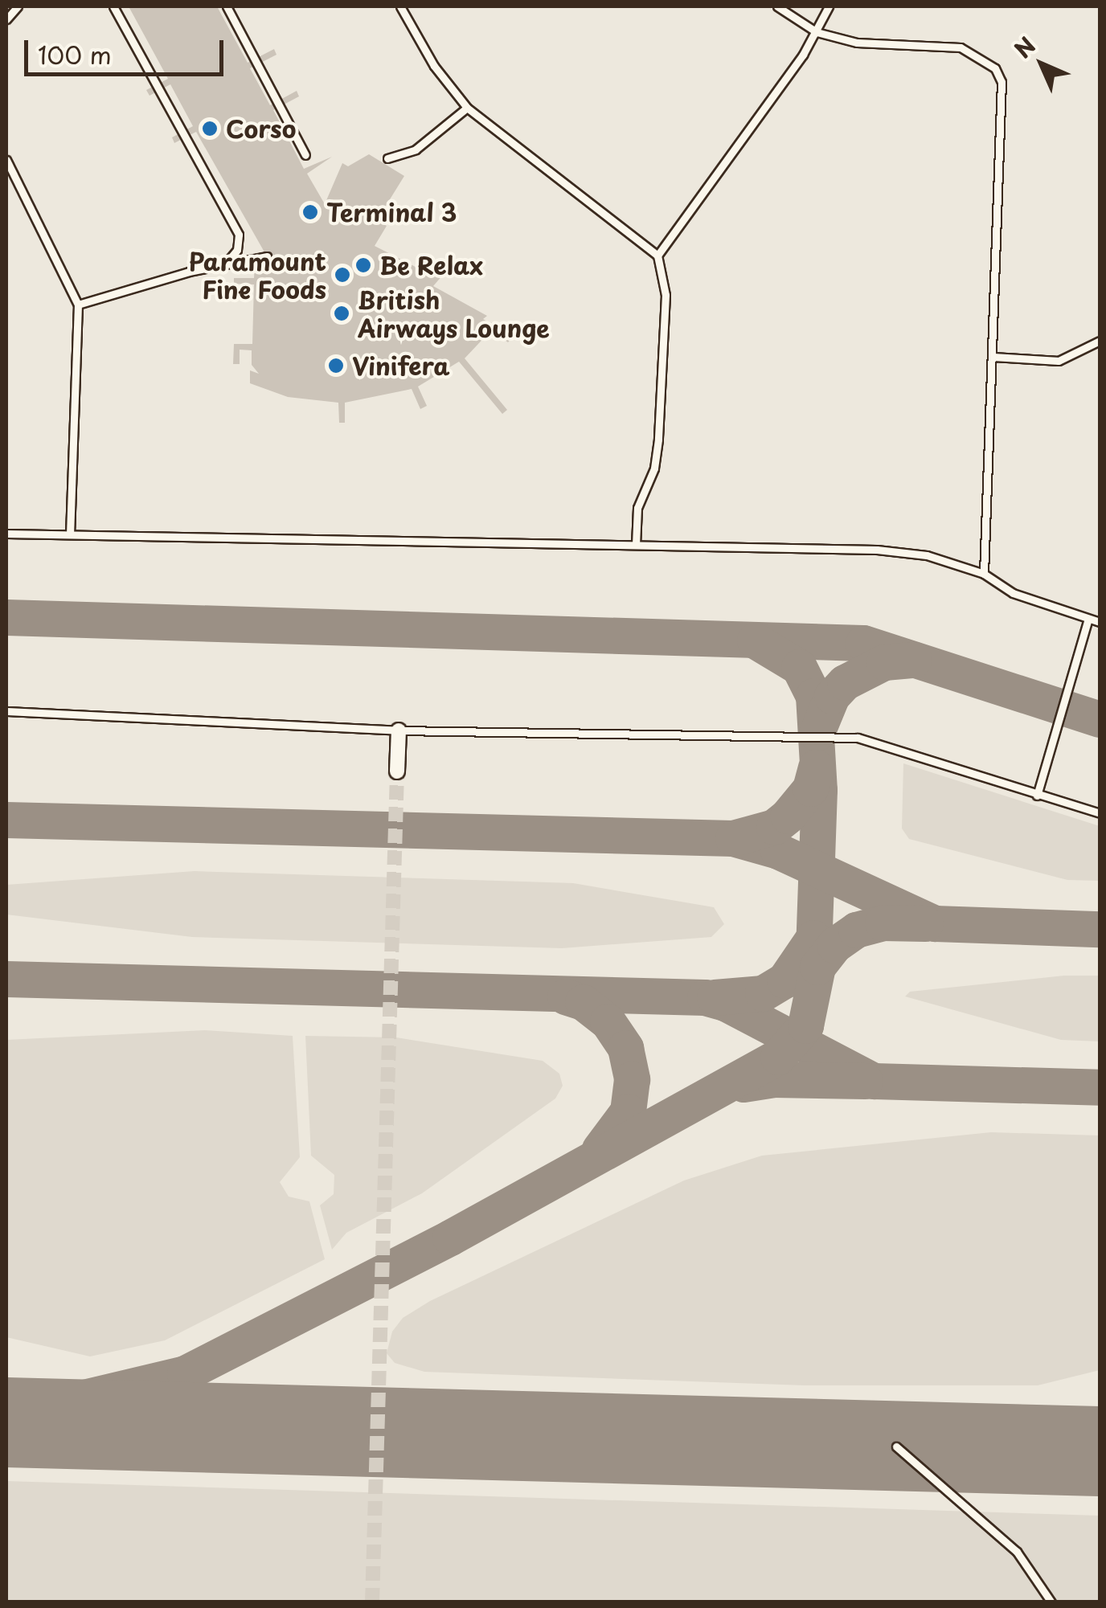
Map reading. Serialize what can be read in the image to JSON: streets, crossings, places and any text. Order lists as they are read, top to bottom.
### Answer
{
  "places": [
    "Corso",
    "Terminal 3",
    "Be Relax",
    "Paramount Fine Foods",
    "British Airways Lounge",
    "Vinifera"
  ],
  "scale_bar": "100 m",
  "north": "top left"
}
